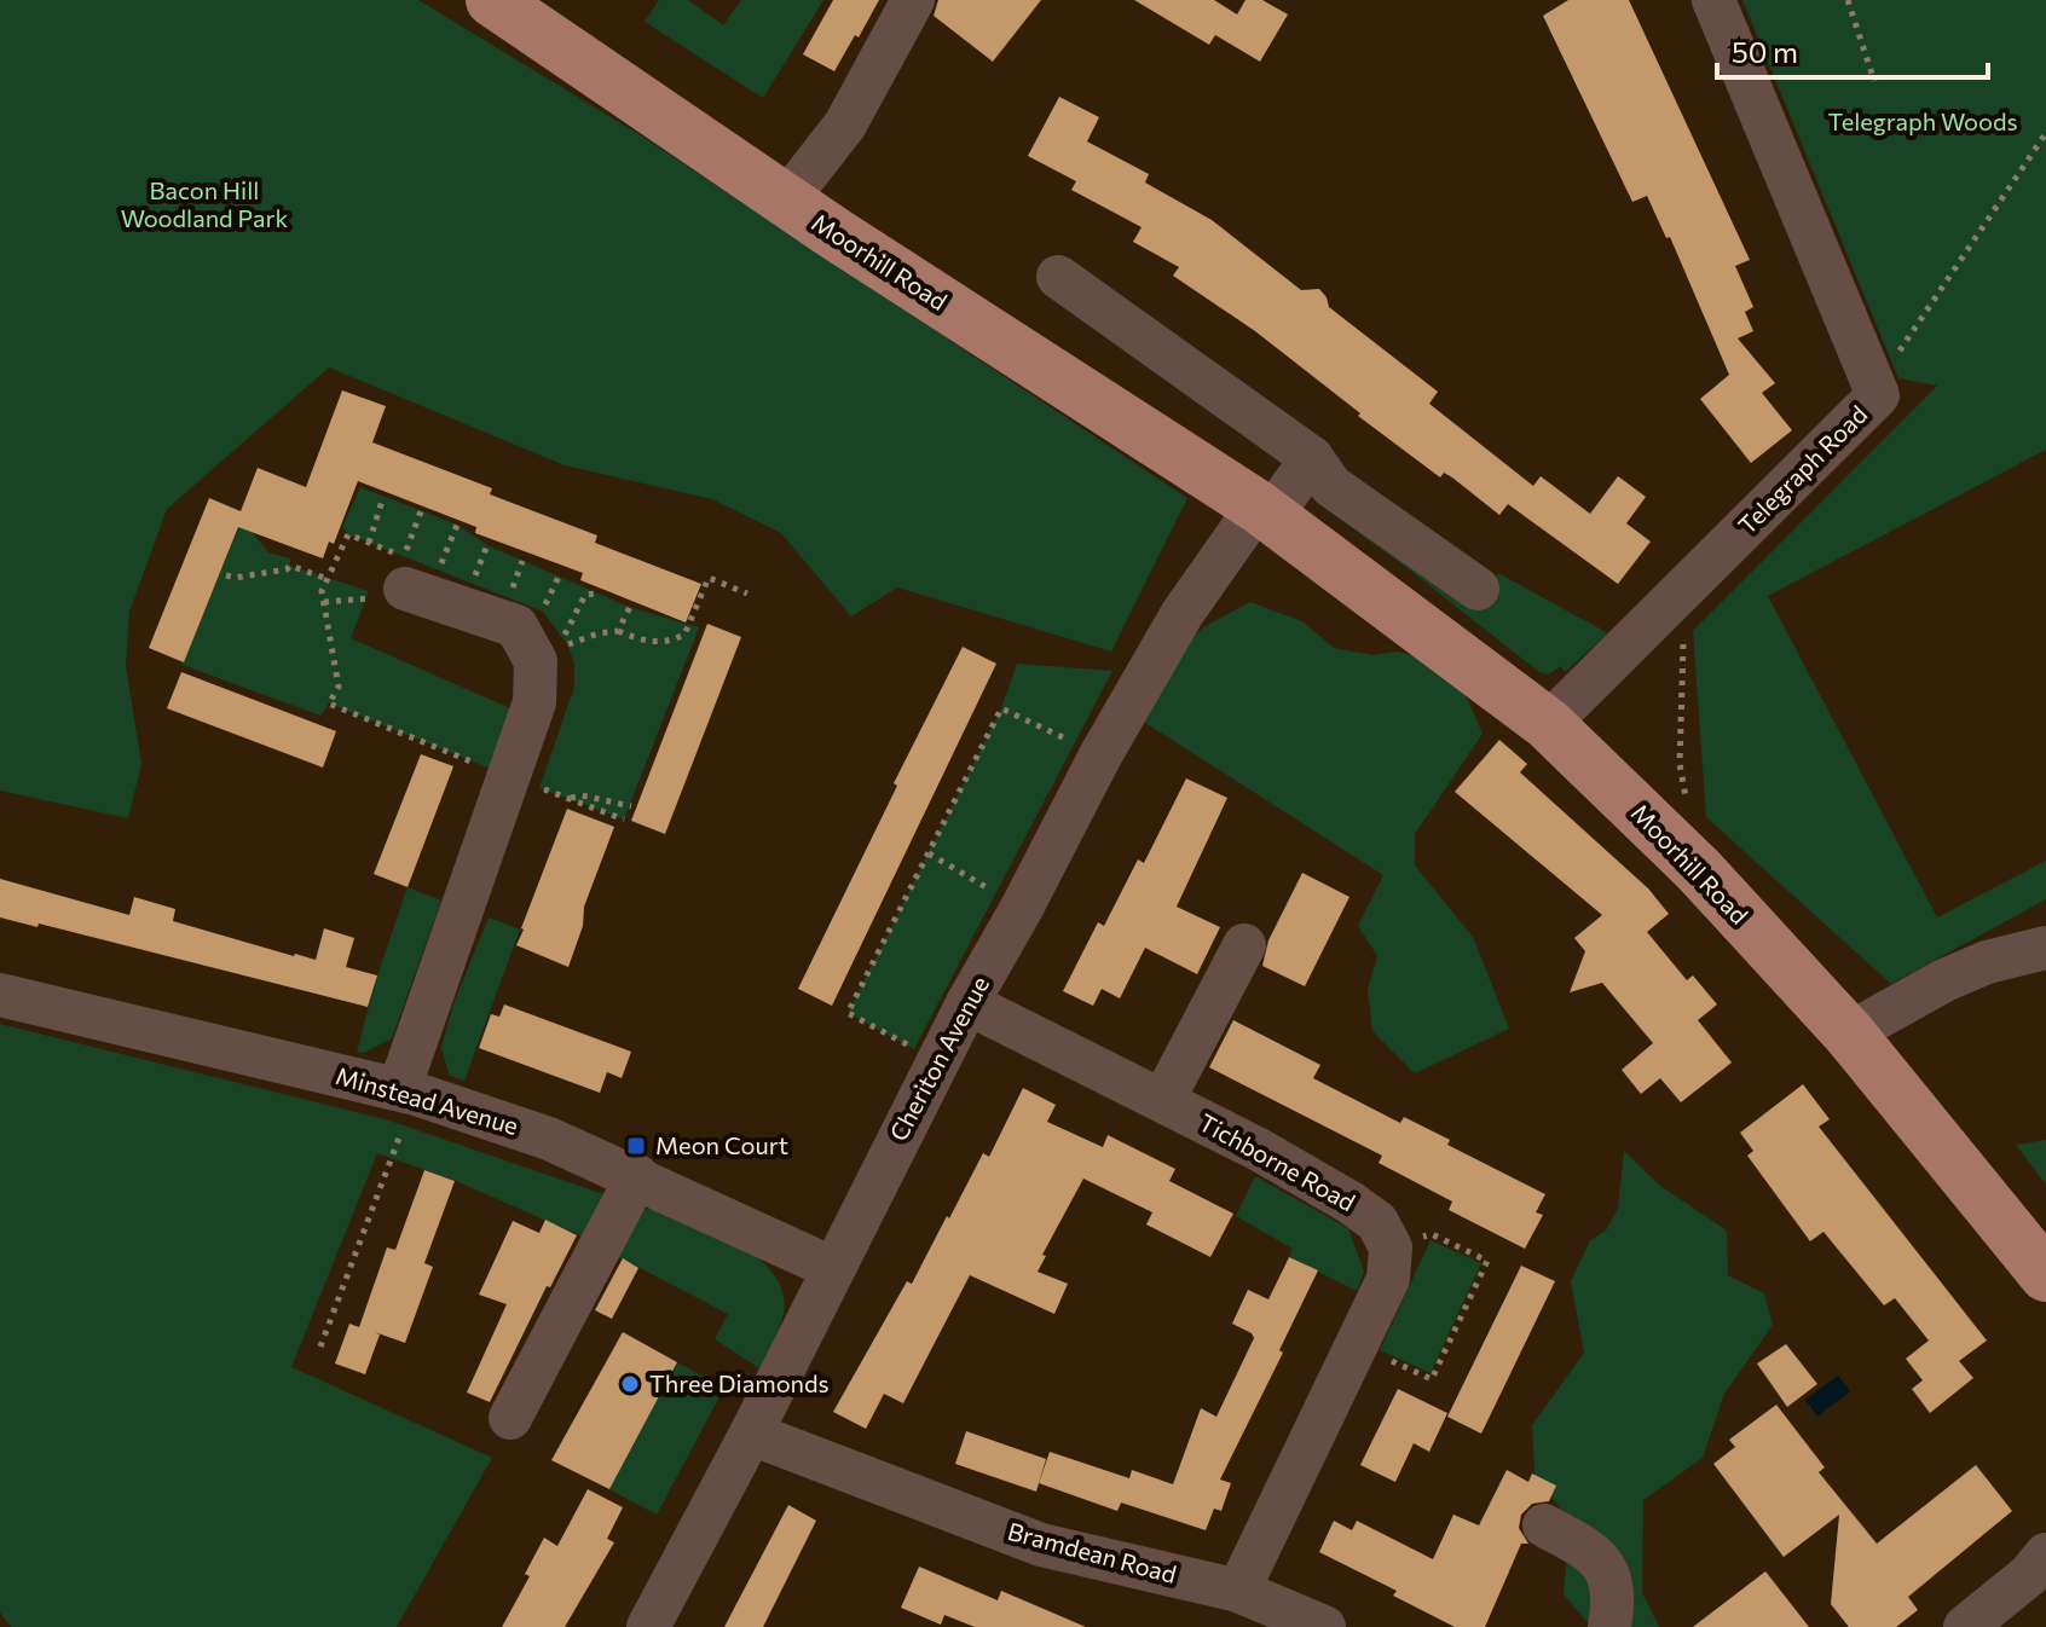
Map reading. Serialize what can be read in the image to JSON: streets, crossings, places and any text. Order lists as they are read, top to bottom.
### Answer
{
  "streets": {
    "main road": ["Moorhill Road"],
    "street": [
      "Telegraph Road",
      "Cheriton Avenue",
      "Minstead Avenue",
      "Tichborne Road",
      "Bramdean Road"
    ]
  },
  "crossings": [
    ["Moorhill Road", "Telegraph Road"],
    ["Moorhill Road", "Cheriton Avenue"],
    ["Cheriton Avenue", "Minstead Avenue"],
    ["Cheriton Avenue", "Tichborne Road"],
    ["Cheriton Avenue", "Bramdean Road"]
  ],
  "parks": ["Telegraph Woods", "Bacon Hill Woodland Park"],
  "places": {
    "transit": ["Meon Court"],
    "other": ["Three Diamonds"]
  },
  "scale_bar": "50 m"
}
